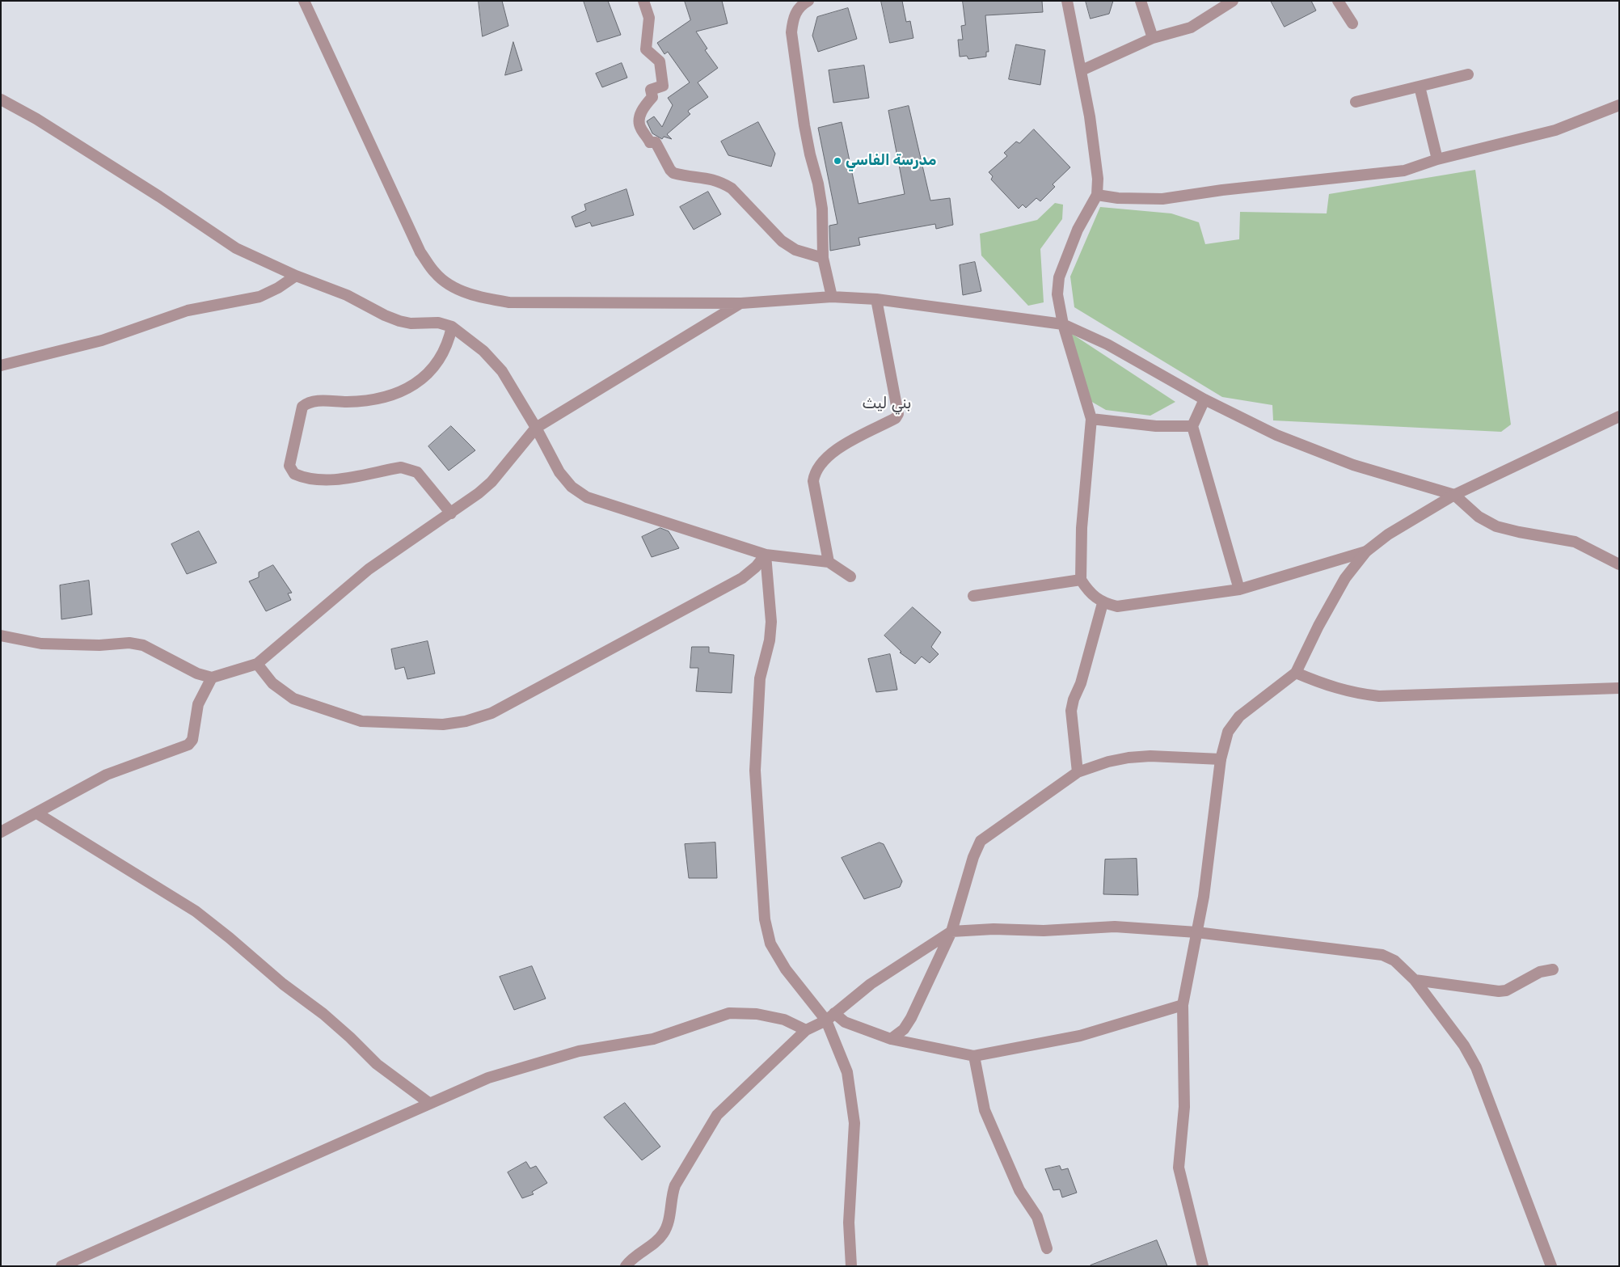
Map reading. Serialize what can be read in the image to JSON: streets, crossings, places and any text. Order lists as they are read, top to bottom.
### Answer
{
  "districts": ["بني ليث"],
  "places": ["مدرسة الفاسي"]
}
